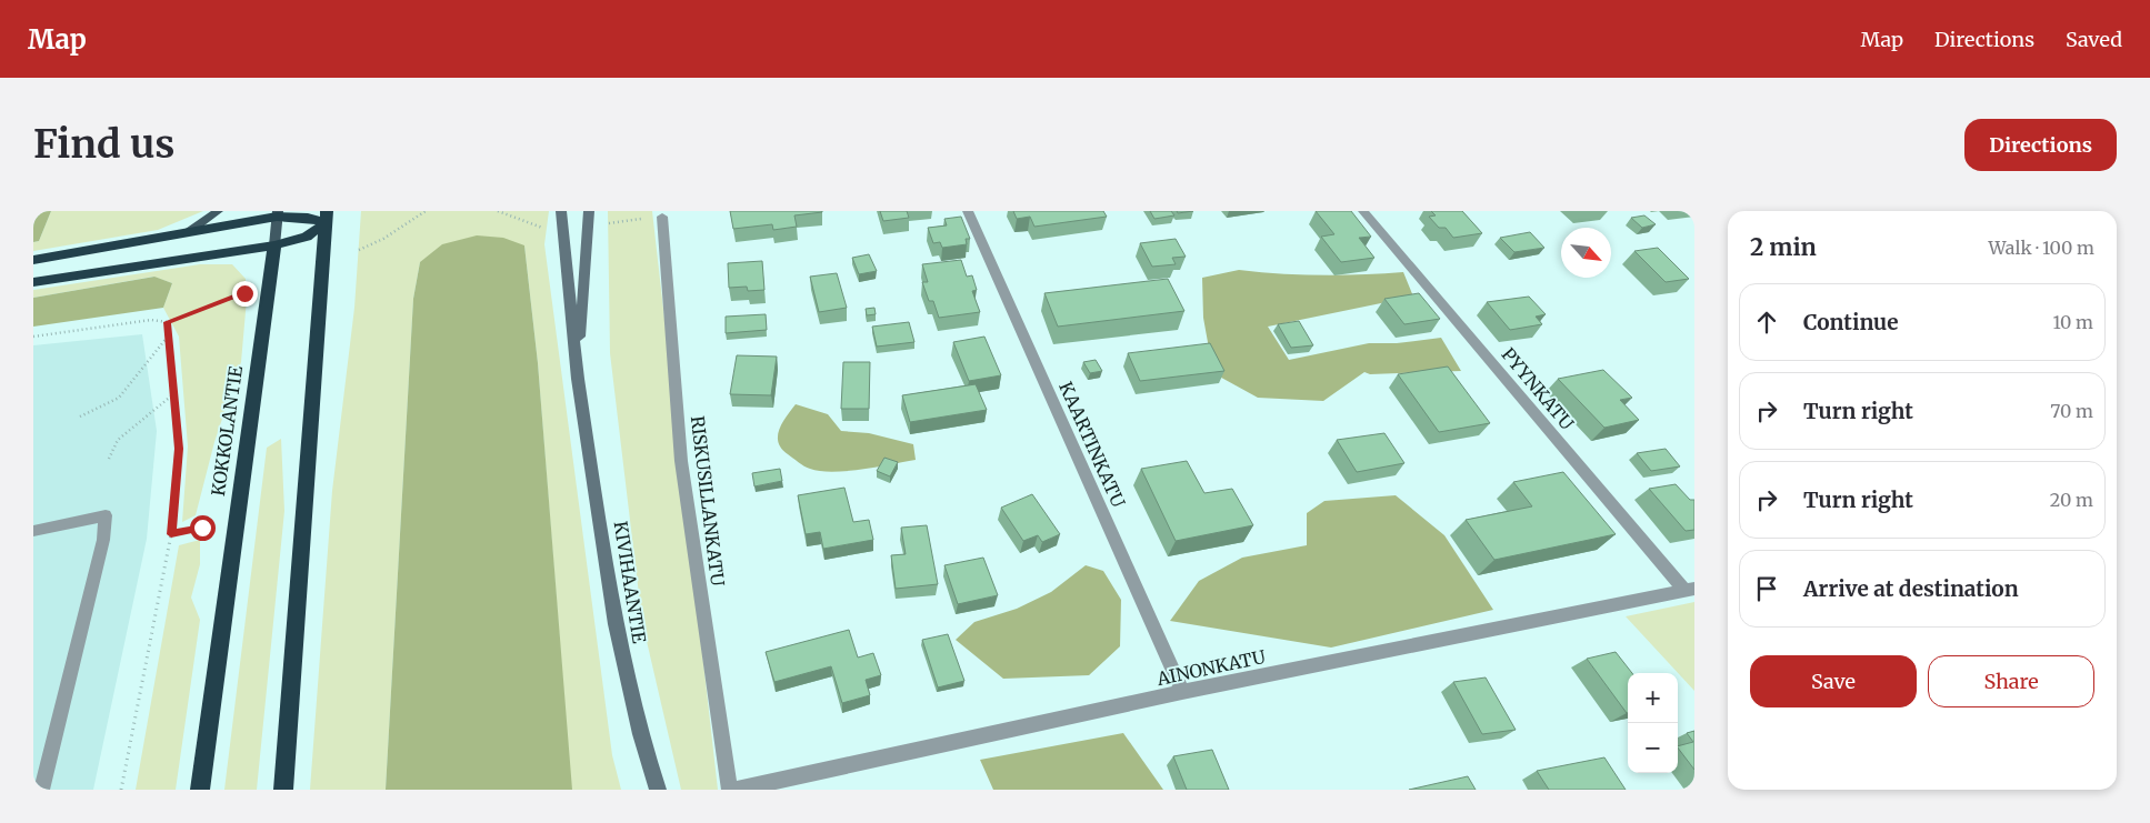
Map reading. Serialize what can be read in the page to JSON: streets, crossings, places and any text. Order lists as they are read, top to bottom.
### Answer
{
  "streets": {
    "highway": ["KOKKOLANTIE"],
    "main road": ["KIVIHAANTIE"],
    "street": [
      "PYYNKATU",
      "KAARTINKATU",
      "RISKUSILLANKATU",
      "AINONKATU"
    ]
  },
  "crossings": [
    ["PYYNKATU", "AINONKATU"],
    ["KAARTINKATU", "AINONKATU"]
  ],
  "north": "bottom right",
  "page": {
    "header": "Map",
    "nav": ["Map", "Directions", "Saved"],
    "buttons": [
      "Directions",
      ["Save", "Share"]
    ],
    "title": "Find us",
    "heading": ["2 min", "Walk · 100 m"],
    "list": [
      ["Continue", "10 m"],
      ["Turn right", "70 m"],
      ["Turn right", "20 m"],
      "Arrive at destination"
    ],
    "map_buttons": ["+", "−"]
  }
}
